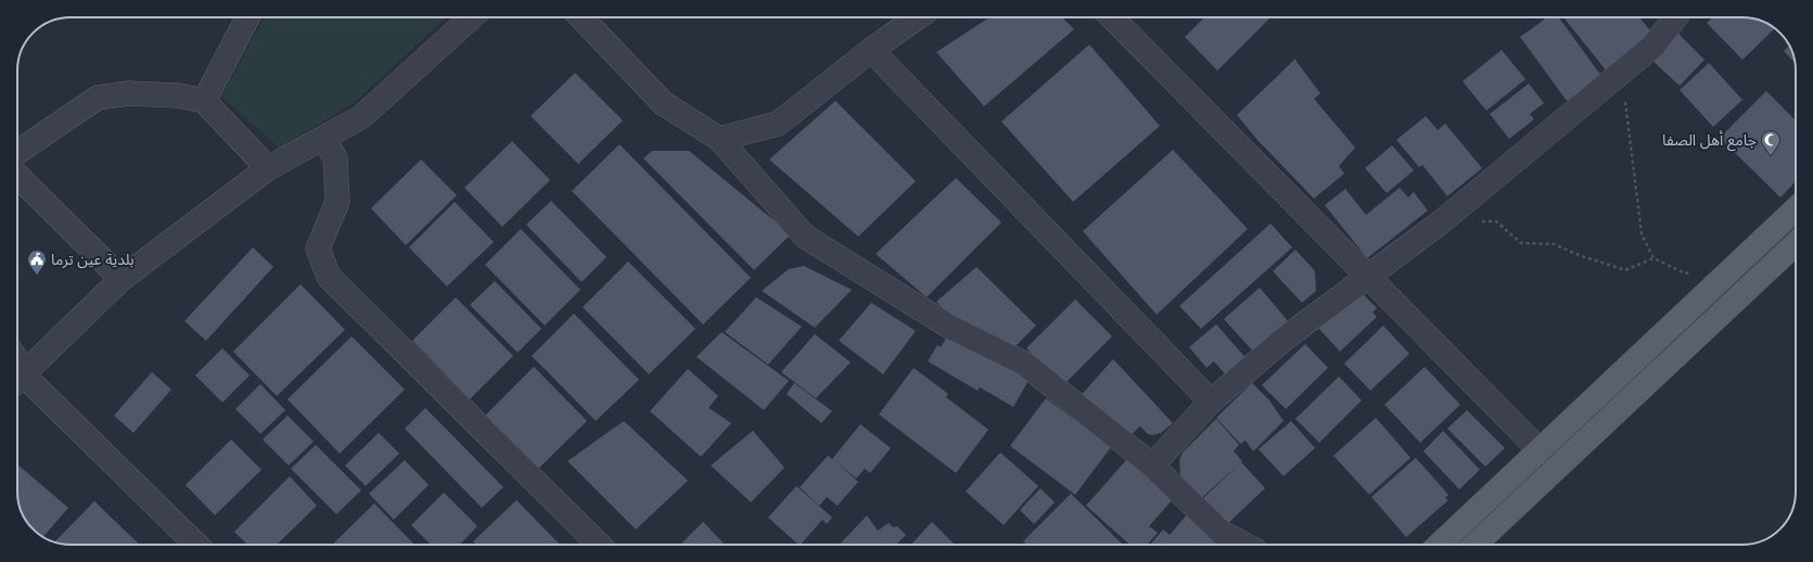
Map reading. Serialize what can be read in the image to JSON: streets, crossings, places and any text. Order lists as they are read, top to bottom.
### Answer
{
  "places": {
    "mosque": ["جامع أهل الصفا"],
    "public building": ["بلدية عين ترما"]
  }
}
